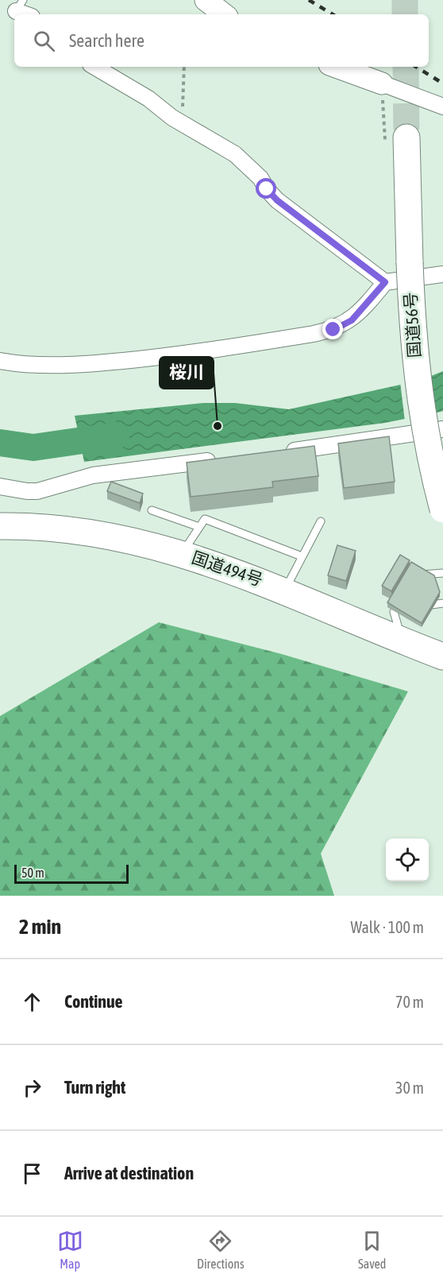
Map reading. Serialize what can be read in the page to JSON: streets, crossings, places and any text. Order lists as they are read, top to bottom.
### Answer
{
  "streets": {
    "highway": ["国道56号", "国道494号"]
  },
  "places": ["桜川"],
  "scale_bar": "50 m",
  "page": {
    "search": "Search here",
    "scale": "50 m",
    "heading": ["2 min", "Walk · 100 m"],
    "list": [
      ["Continue", "70 m"],
      ["Turn right", "30 m"],
      "Arrive at destination"
    ],
    "nav": ["Map", "Directions", "Saved"]
  }
}
